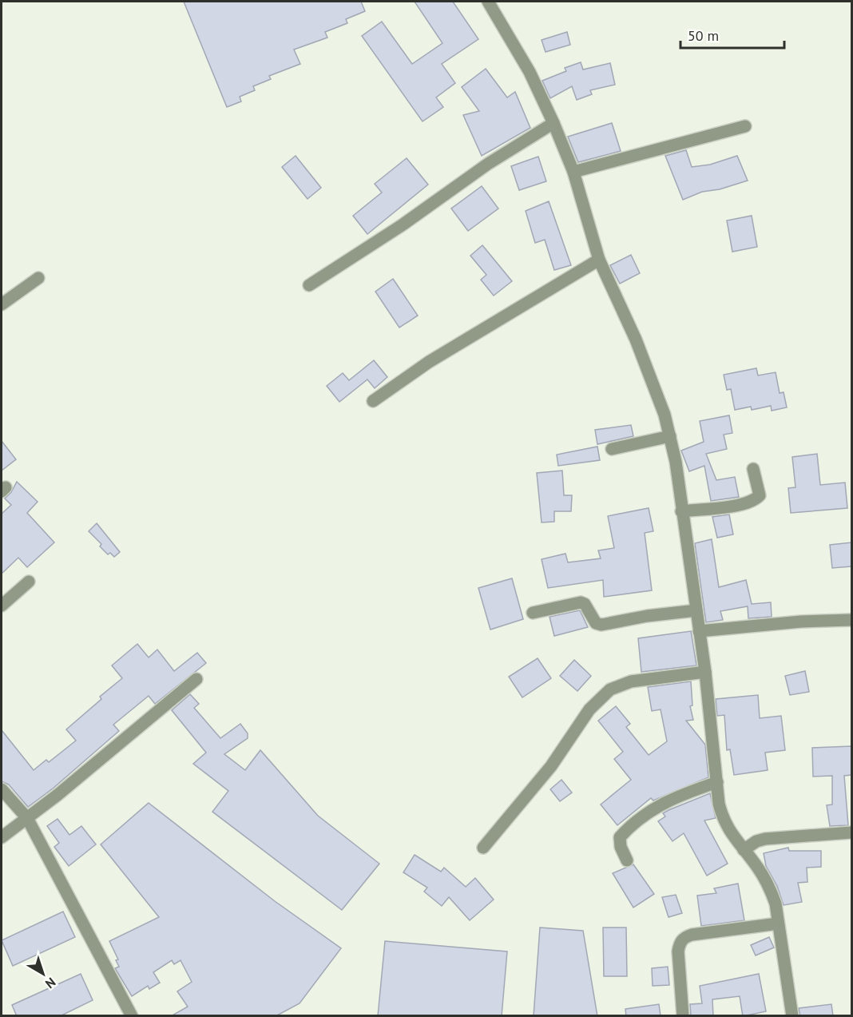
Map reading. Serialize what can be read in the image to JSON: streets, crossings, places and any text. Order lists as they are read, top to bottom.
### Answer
{
  "scale_bar": "50 m",
  "north": "bottom right"
}
